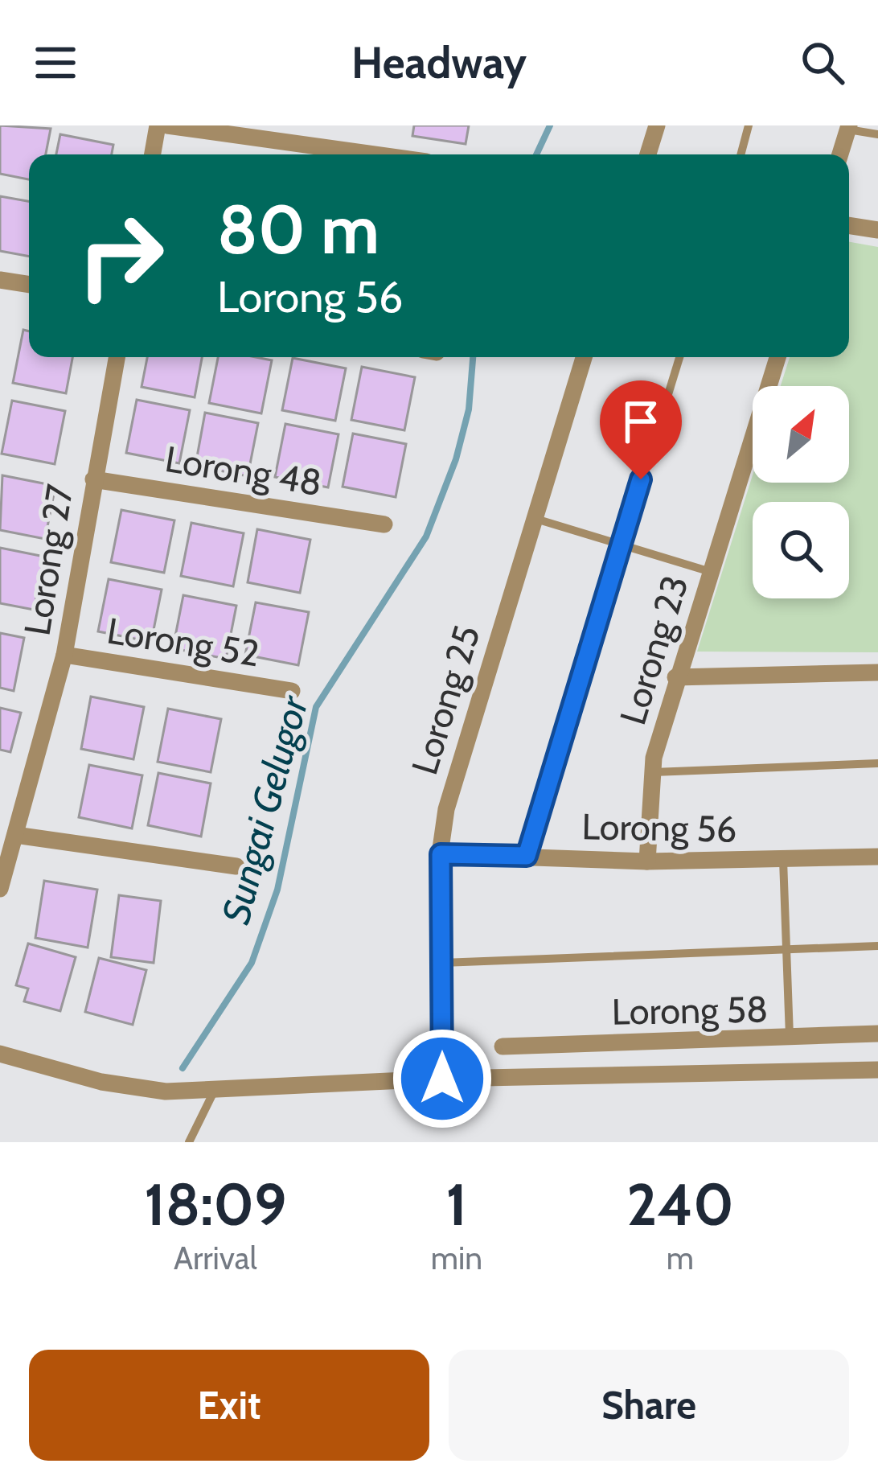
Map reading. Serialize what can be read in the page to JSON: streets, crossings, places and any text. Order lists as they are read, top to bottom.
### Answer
{
  "streets": {
    "street": [
      "Lorong 48",
      "Lorong 27",
      "Lorong 52",
      "Lorong 23",
      "Lorong 25",
      "Lorong 56",
      "Lorong 58"
    ]
  },
  "crossings": [
    ["Lorong 48", "Lorong 27"],
    ["Lorong 27", "Lorong 52"],
    ["Lorong 23", "Lorong 56"],
    ["Lorong 25", "Lorong 56"]
  ],
  "water": ["Sungai Gelugor"],
  "north": "top right",
  "page": {
    "header": "Headway",
    "turn": ["80 m", "Lorong 56"],
    "eta": [
      "18:09",
      "Arrival",
      "1",
      "min",
      "240",
      "m"
    ],
    "buttons": ["Exit", "Share"]
  }
}
